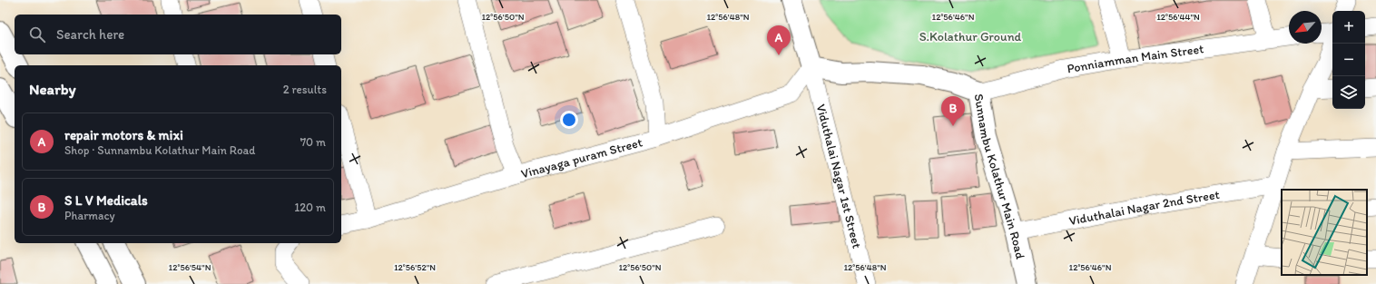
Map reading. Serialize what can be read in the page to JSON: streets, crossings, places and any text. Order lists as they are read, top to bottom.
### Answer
{
  "streets": {
    "street": [
      "Ponniamman Main Street",
      "Vinayaga puram Street",
      "Viduthalai Nagar 1st Street",
      "Sunnambu Kolathur Main Road",
      "Viduthalai Nagar 2nd Street"
    ]
  },
  "crossings": [
    ["Ponniamman Main Street", "Sunnambu Kolathur Main Road"],
    ["Vinayaga puram Street", "Viduthalai Nagar 1st Street"],
    ["Vinayaga puram Street", "Sunnambu Kolathur Main Road"],
    ["Viduthalai Nagar 1st Street", "Sunnambu Kolathur Main Road"],
    ["Sunnambu Kolathur Main Road", "Viduthalai Nagar 2nd Street"]
  ],
  "parks": ["S.Kolathur Ground"],
  "north": "bottom left",
  "page": {
    "map_buttons": ["+", "−"],
    "search": "Search here",
    "pins": ["A", "B"],
    "heading": ["Nearby", "2 results"],
    "list": [
      {
        "mark": "A",
        "name": "repair motors & mixi",
        "note": "Shop · Sunnambu Kolathur Main Road",
        "value": "70 m"
      },
      {
        "mark": "B",
        "name": "S L V Medicals",
        "note": "Pharmacy",
        "value": "120 m"
      }
    ]
  },
  "coordinates": [
    "12°56'44\"N",
    "12°56'50\"N",
    "12°56'48\"N",
    "12°56'46\"N",
    "12°56'54\"N",
    "12°56'52\"N"
  ]
}
